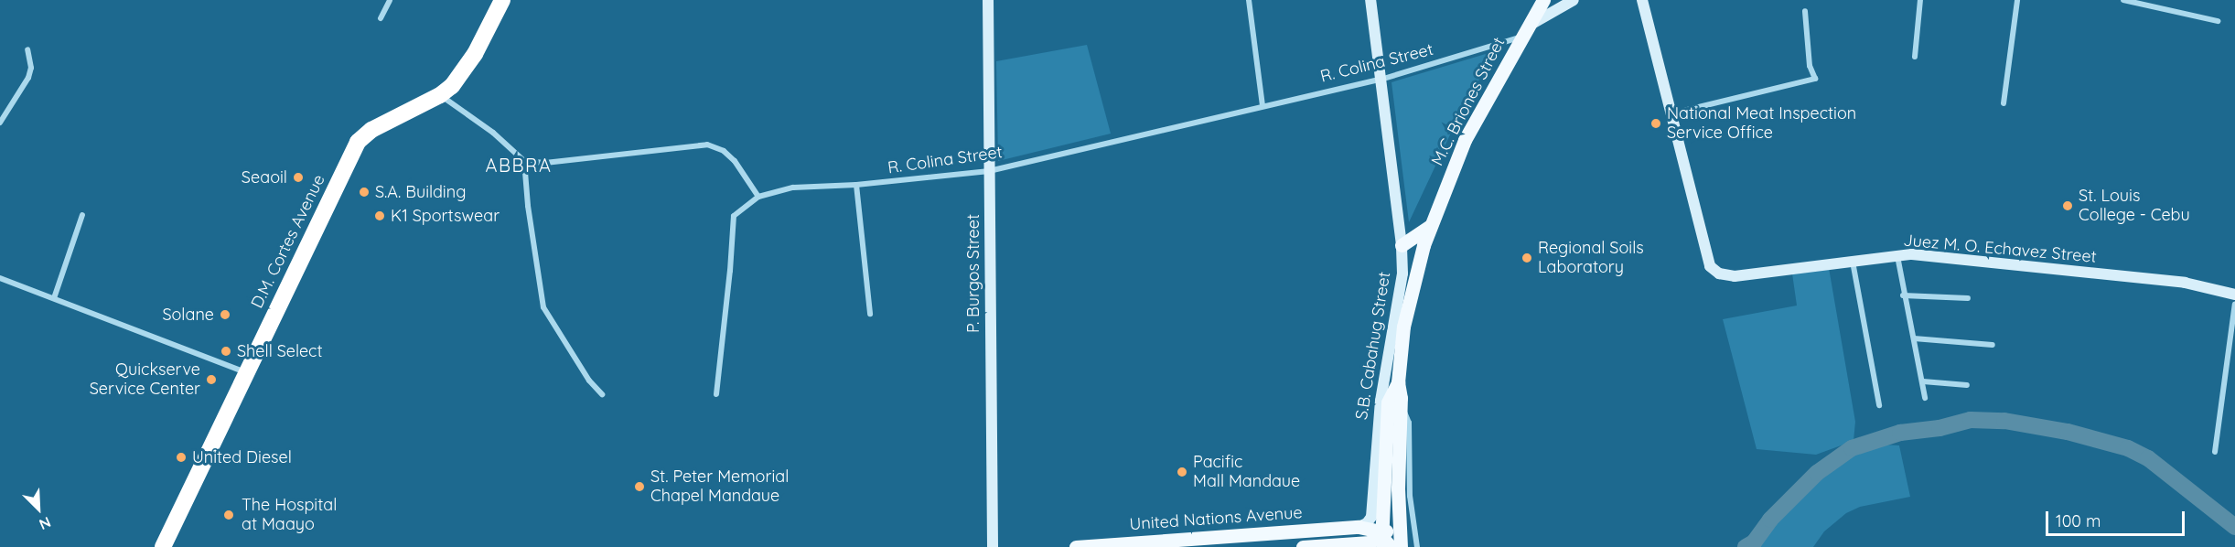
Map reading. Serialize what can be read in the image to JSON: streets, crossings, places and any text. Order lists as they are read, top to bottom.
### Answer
{
  "streets": {
    "highway": ["D.M. Cortes Avenue"],
    "main road": ["M.C. Briones Street", "United Nations Avenue"],
    "street": [
      "R. Colina Street",
      "Juez M. O. Echavez Street",
      "P. Burgos Street",
      "S.B. Cabahug Street"
    ]
  },
  "crossings": [
    ["R. Colina Street", "M.C. Briones Street"],
    ["R. Colina Street", "P. Burgos Street"],
    ["R. Colina Street", "S.B. Cabahug Street"],
    ["M.C. Briones Street", "United Nations Avenue"],
    ["S.B. Cabahug Street", "United Nations Avenue"]
  ],
  "districts": ["ABBRA"],
  "places": [
    "National Meat Inspection Service Office",
    "Seaoil",
    "S.A. Building",
    "St. Louis College - Cebu",
    "K1 Sportswear",
    "Regional Soils Laboratory",
    "Solane",
    "Shell Select",
    "Quickserve Service Center",
    "United Diesel",
    "Pacific Mall Mandaue",
    "St. Peter Memorial Chapel Mandaue",
    "The Hospital at Maayo"
  ],
  "scale_bar": "100 m",
  "north": "bottom right"
}
